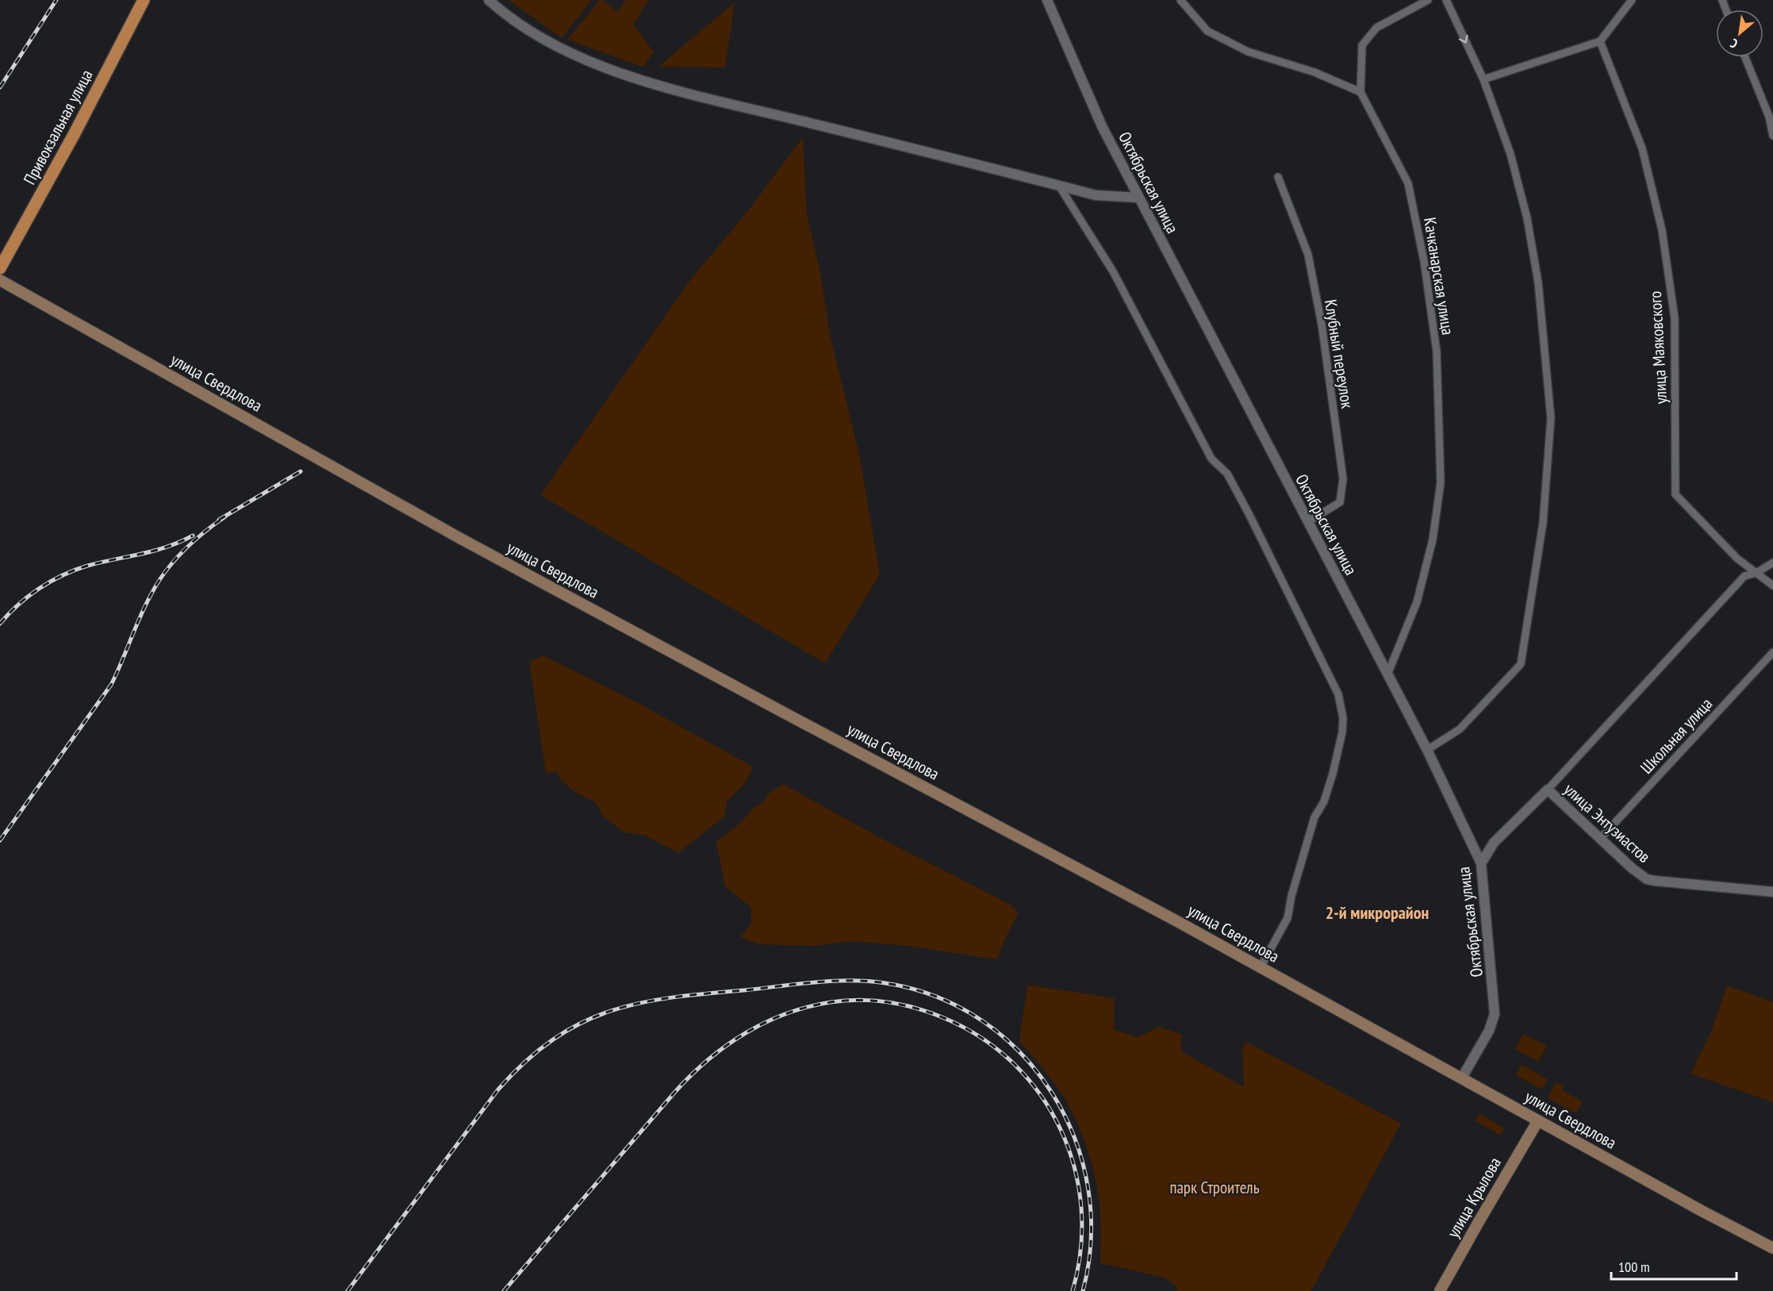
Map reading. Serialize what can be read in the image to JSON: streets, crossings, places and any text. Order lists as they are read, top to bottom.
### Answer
{
  "streets": {
    "main road": ["Привокзальная улица", "улица Свердлова", "улица Крылова"],
    "street": [
      "Октябрьская улица",
      "Качканарская улица",
      "улица Маяковского",
      "Клубный переулок",
      "Школьная улица",
      "улица Энтузиастов"
    ]
  },
  "crossings": [
    ["Октябрьская улица", "Качканарская улица"],
    ["Октябрьская улица", "Клубный переулок"],
    ["Октябрьская улица", "улица Свердлова"],
    ["Октябрьская улица", "улица Энтузиастов"],
    ["улица Свердлова", "улица Крылова"],
    ["Школьная улица", "улица Энтузиастов"]
  ],
  "districts": ["2-й микрорайон"],
  "parks": ["парк Строитель"],
  "scale_bar": "100 m",
  "north": "bottom left"
}
